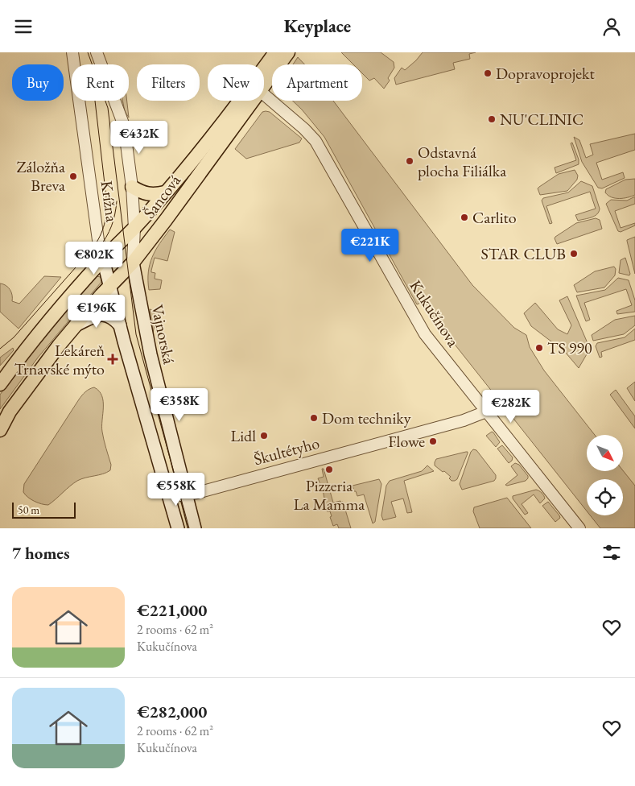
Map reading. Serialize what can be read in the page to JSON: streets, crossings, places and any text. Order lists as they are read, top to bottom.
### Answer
{
  "streets": {
    "main road": ["Šancová", "Vajnorská"],
    "street": ["Krížna", "Kukučínova", "Škultétyho"]
  },
  "crossings": [
    ["Šancová", "Krížna"],
    ["Šancová", "Vajnorská"],
    ["Krížna", "Vajnorská"],
    ["Kukučínova", "Škultétyho"],
    ["Vajnorská", "Škultétyho"]
  ],
  "places": {
    "other": [
      "Dopravoprojekt",
      "NU'CLINIC",
      "Odstavná plocha Filiálka",
      "Záložňa Breva",
      "Carlito",
      "STAR CLUB",
      "TS 990",
      "Dom techniky",
      "Lidl",
      "Flowe",
      "Pizzeria La Mamma"
    ],
    "health": ["Lekáreň Trnavské mýto"]
  },
  "scale_bar": "50 m",
  "north": "bottom right",
  "page": {
    "header": "Keyplace",
    "chip": [
      "Buy",
      "Rent",
      "Filters",
      "New",
      "Apartment"
    ],
    "price": [
      "€432K",
      "€221K",
      "€802K",
      "€196K",
      "€358K",
      "€282K",
      "€558K"
    ],
    "scale": "50 m",
    "heading": "7 homes",
    "list": [
      {
        "name": "€221,000",
        "note": "2 rooms · 62 m² · Kukučínova"
      },
      {
        "name": "€282,000",
        "note": "2 rooms · 62 m² · Kukučínova"
      }
    ]
  }
}
